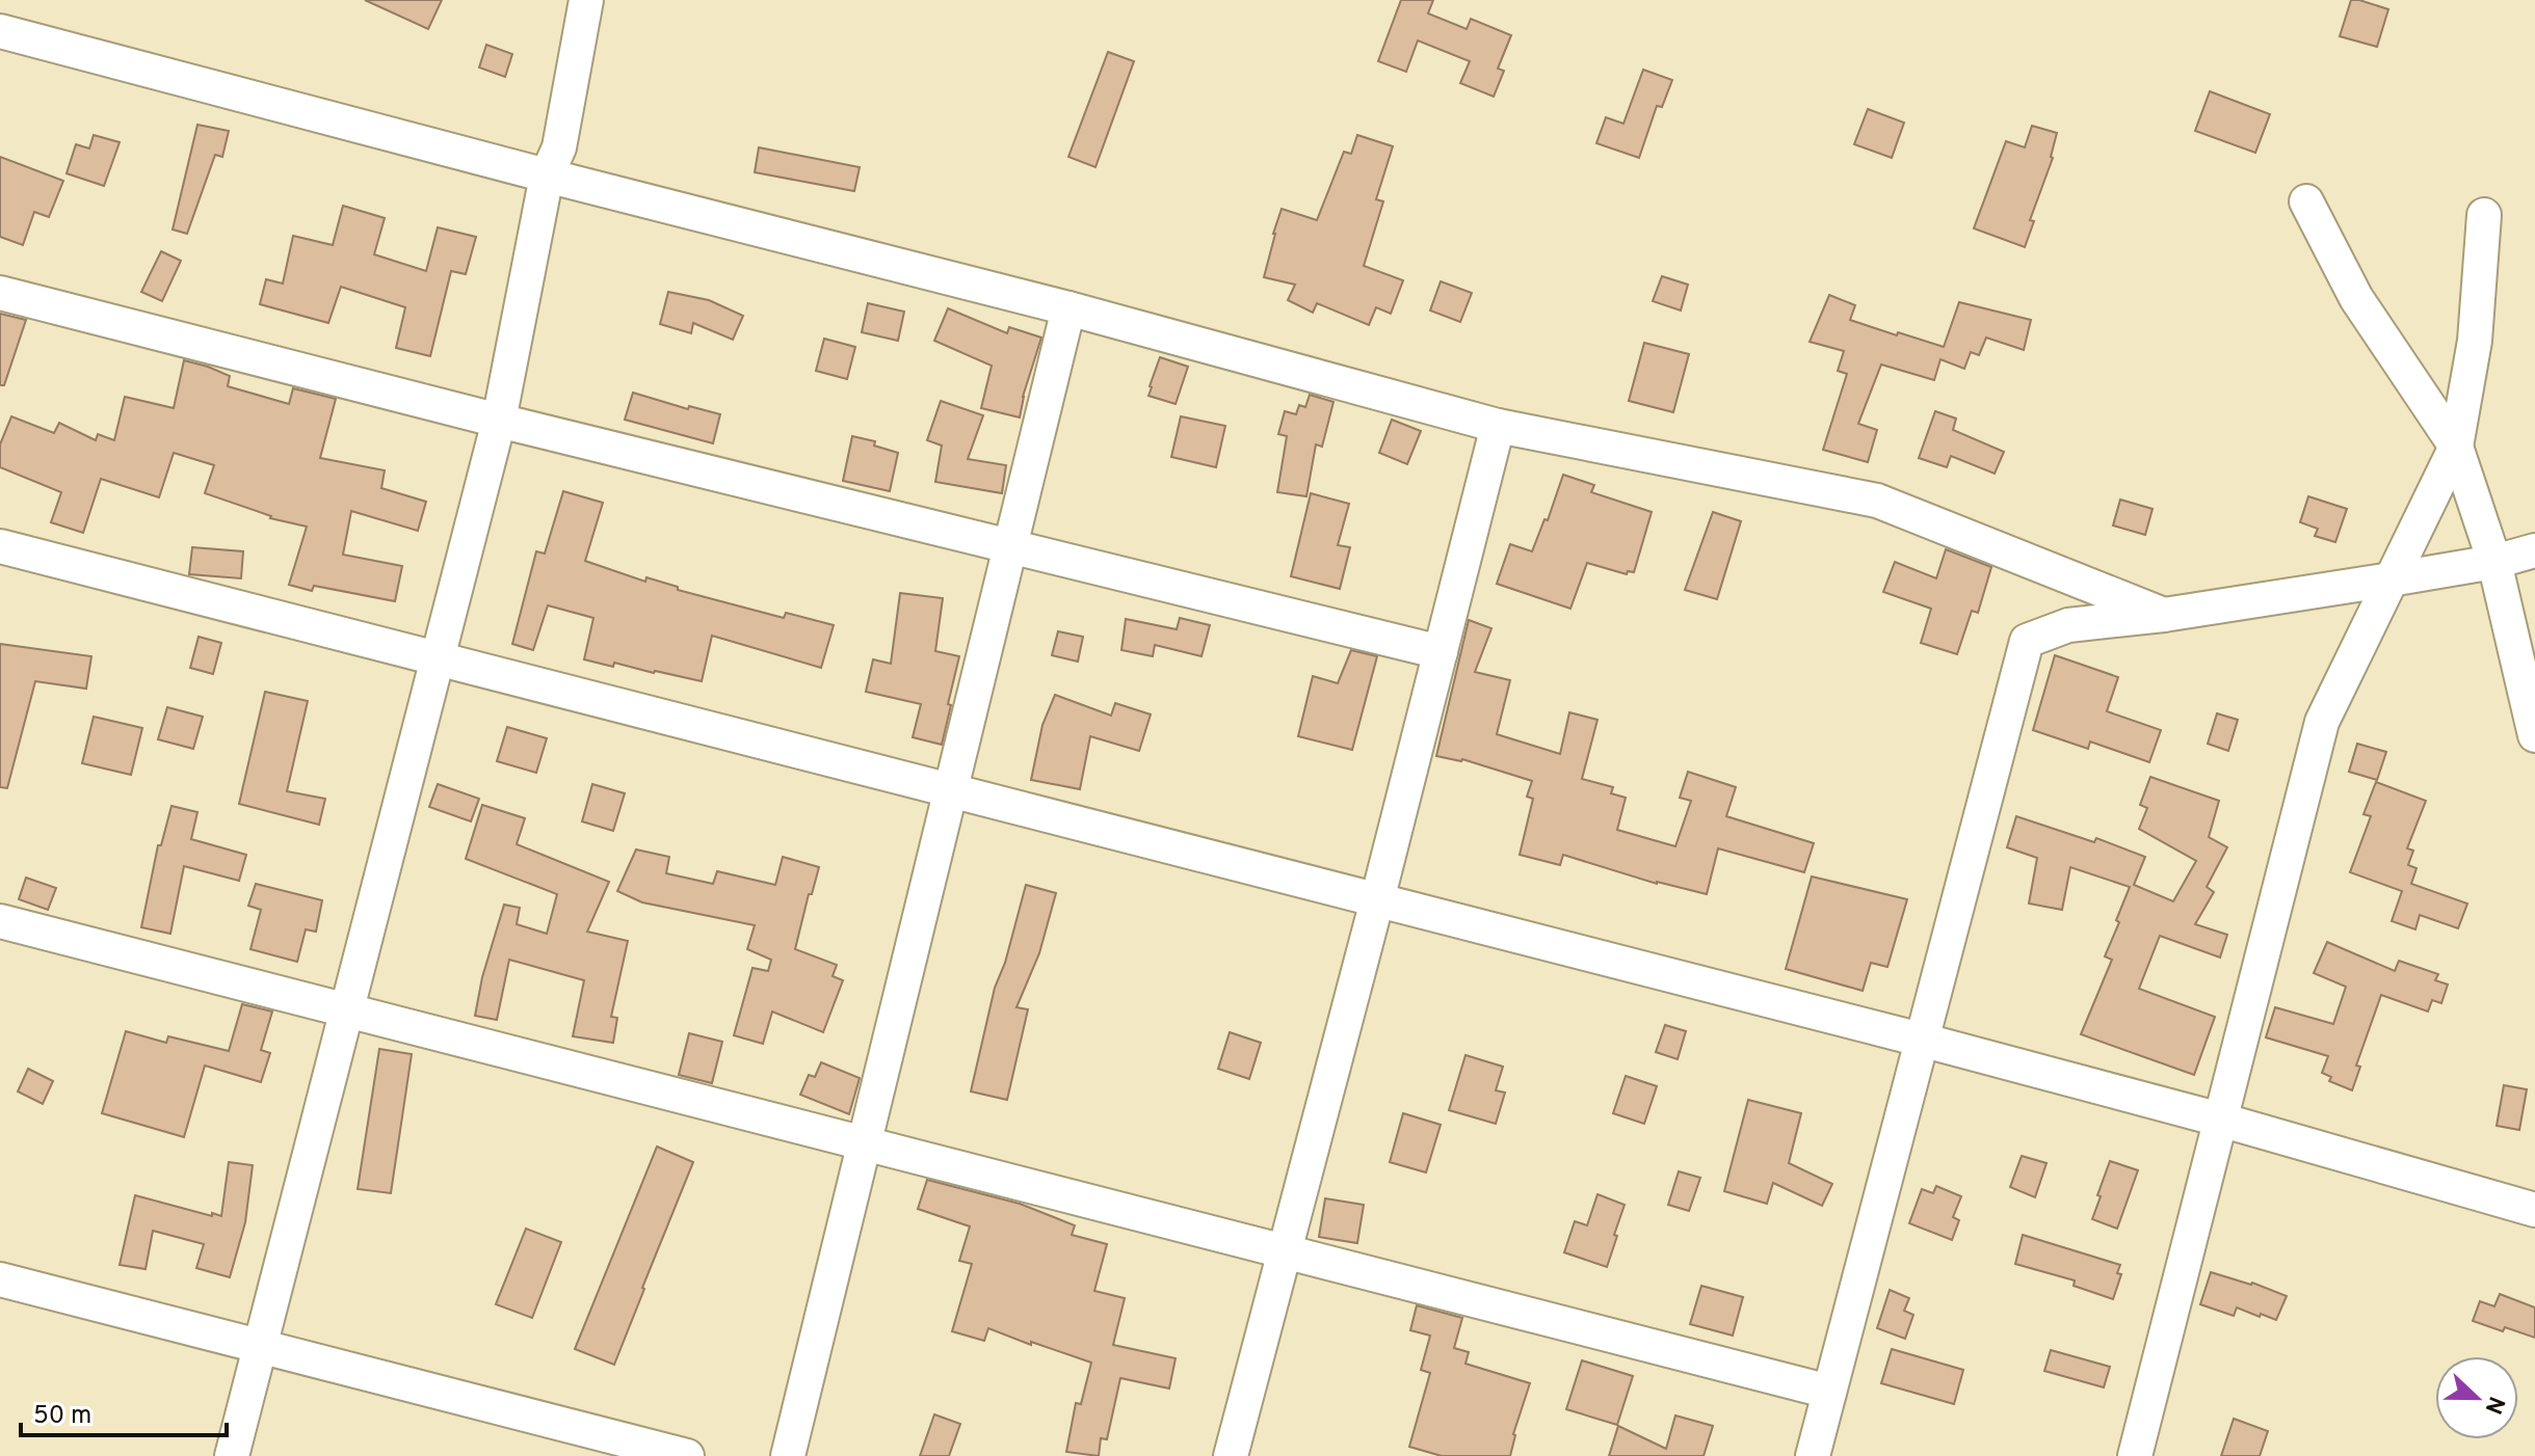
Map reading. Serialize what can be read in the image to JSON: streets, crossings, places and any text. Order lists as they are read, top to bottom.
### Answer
{
  "scale_bar": "50 m",
  "north": "right"
}
